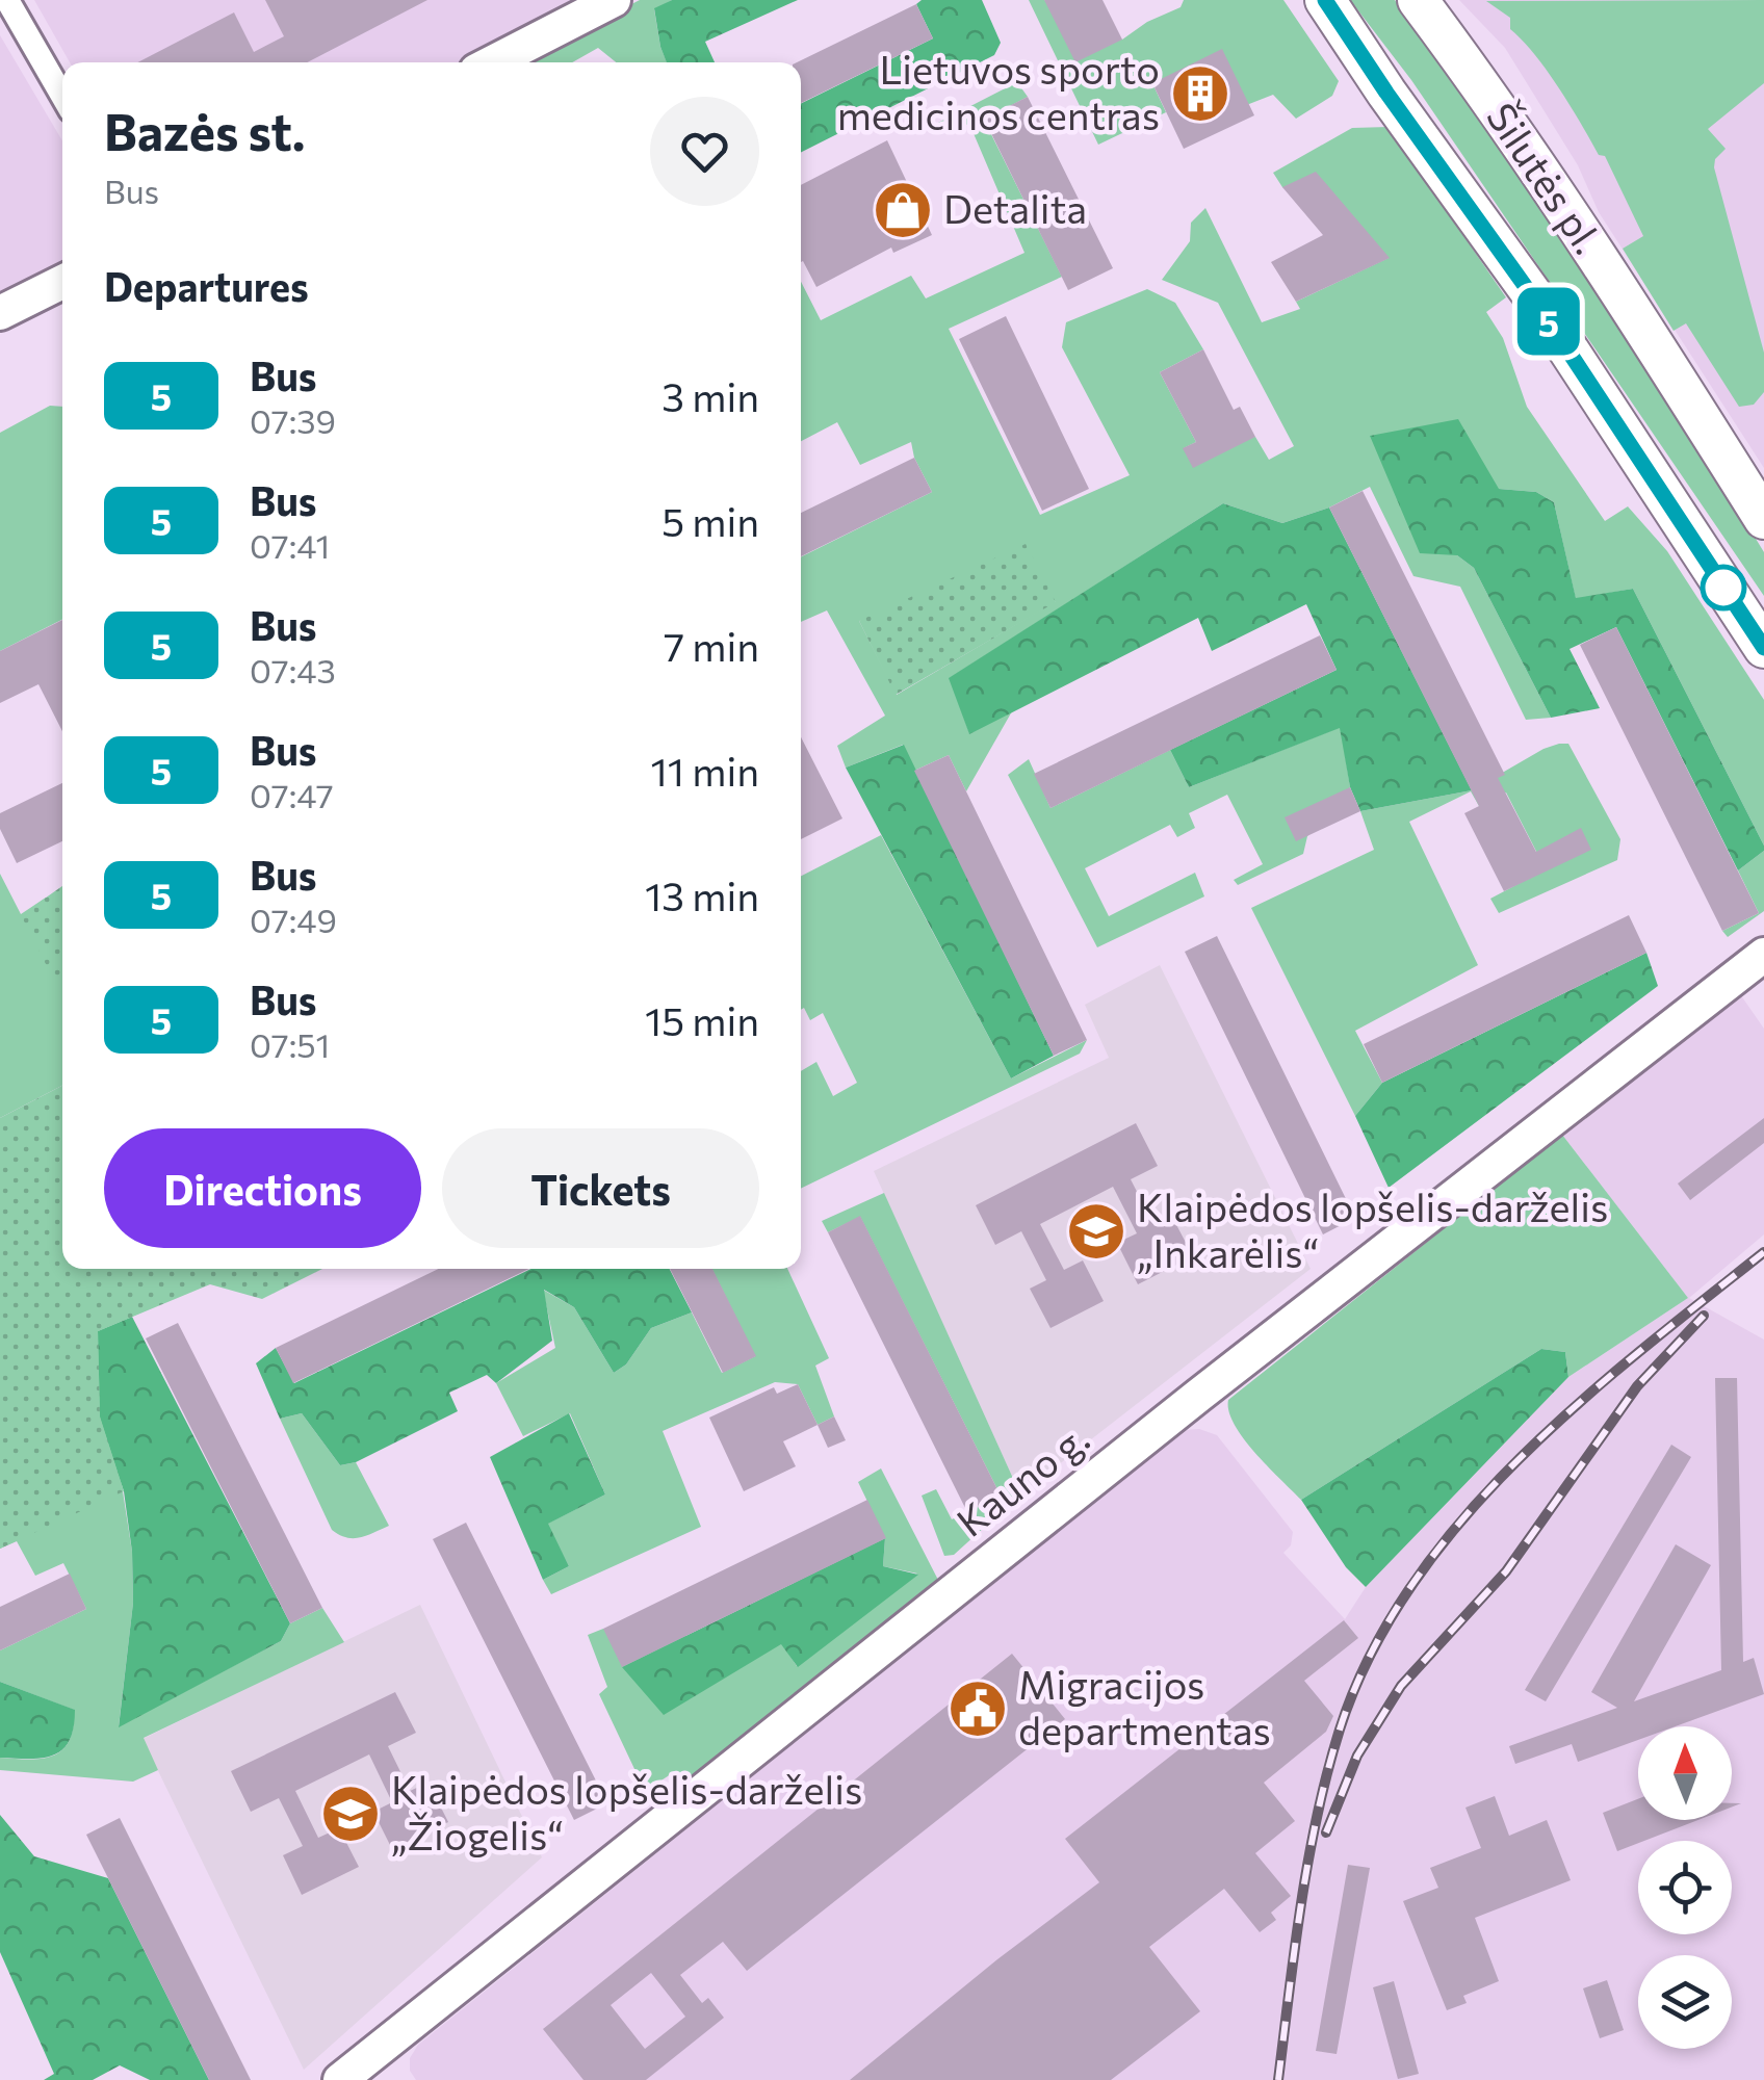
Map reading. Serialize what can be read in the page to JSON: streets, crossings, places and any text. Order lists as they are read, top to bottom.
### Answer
{
  "streets": {
    "main road": ["Šilutės pl.", "Kauno g."]
  },
  "places": {
    "building": ["Lietuvos sporto medicinos centras"],
    "shop": ["Detalita"],
    "school or university": ["Klaipėdos lopšelis-darželis „Inkarėlis“", "Klaipėdos lopšelis-darželis „Žiogelis“"],
    "public building": ["Migracijos departmentas"]
  },
  "lines": ["bus line 5"],
  "north": "top",
  "page": {
    "on_map": "5",
    "heading": [
      ["Bazės st.", "Bus"],
      "Departures"
    ],
    "list": [
      {
        "mark": "5",
        "name": "Bus",
        "note": "07:39",
        "value": "3 min"
      },
      {
        "mark": "5",
        "name": "Bus",
        "note": "07:41",
        "value": "5 min"
      },
      {
        "mark": "5",
        "name": "Bus",
        "note": "07:43",
        "value": "7 min"
      },
      {
        "mark": "5",
        "name": "Bus",
        "note": "07:47",
        "value": "11 min"
      },
      {
        "mark": "5",
        "name": "Bus",
        "note": "07:49",
        "value": "13 min"
      },
      {
        "mark": "5",
        "name": "Bus",
        "note": "07:51",
        "value": "15 min"
      }
    ],
    "buttons": ["Directions", "Tickets"]
  }
}
